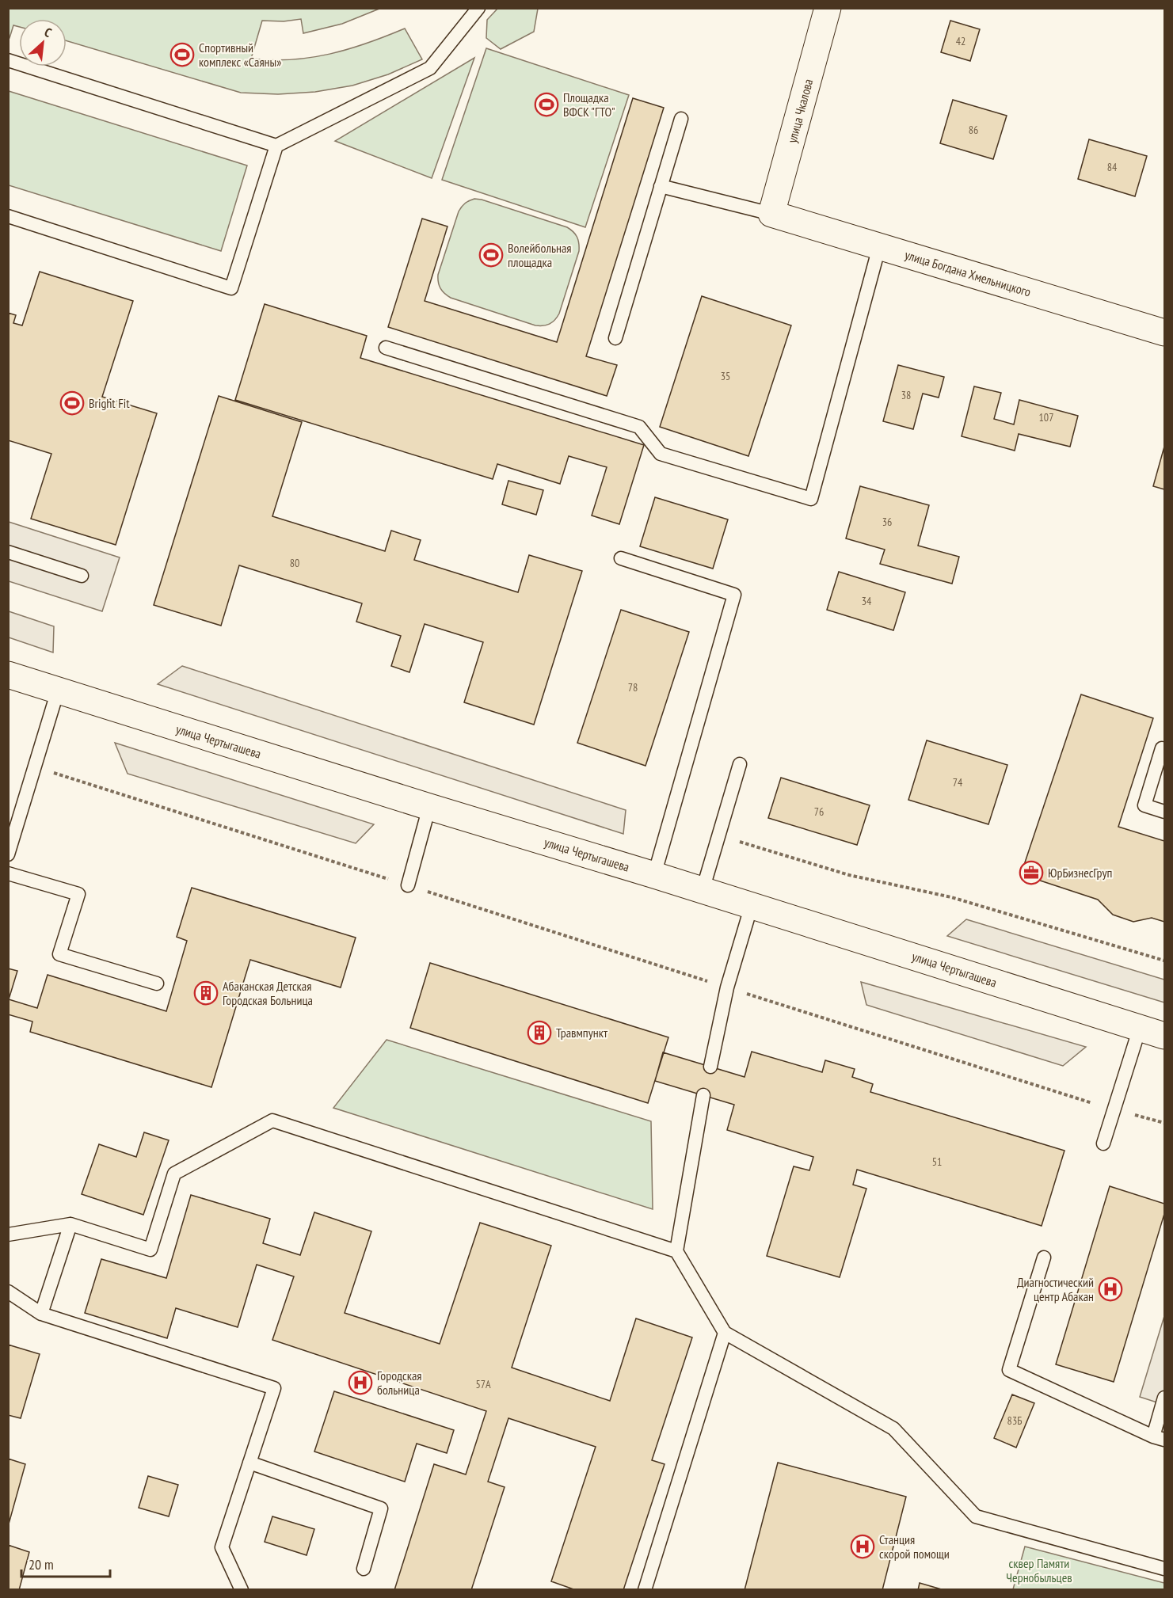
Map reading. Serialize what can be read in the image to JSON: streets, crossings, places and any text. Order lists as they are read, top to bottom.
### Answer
{
  "streets": {
    "street": ["улица Чкалова", "улица Богдана Хмельницкого", "улица Чертыгашева"]
  },
  "crossings": [
    ["улица Чкалова", "улица Богдана Хмельницкого"]
  ],
  "parks": ["сквер Памяти Чернобыльцев"],
  "places": {
    "sports": [
      "Спортивный комплекс «Саяны»",
      "Площадка ВФСК \"ГТО\"",
      "Волейбольная площадка",
      "Bright Fit"
    ],
    "office": ["ЮрБизнесГруп"],
    "building": ["Абаканская Детская Городская Больница", "Травмпункт"],
    "hospital": ["Диагностический центр Абакан", "Городская больница", "Станция скорой помощи"]
  },
  "house_numbers": [
    "42",
    "86",
    "84",
    "35",
    "38",
    "107",
    "36",
    "80",
    "34",
    "78",
    "74",
    "76",
    "51",
    "57А",
    "83Б"
  ],
  "scale_bar": "20 m",
  "north": "top right"
}
